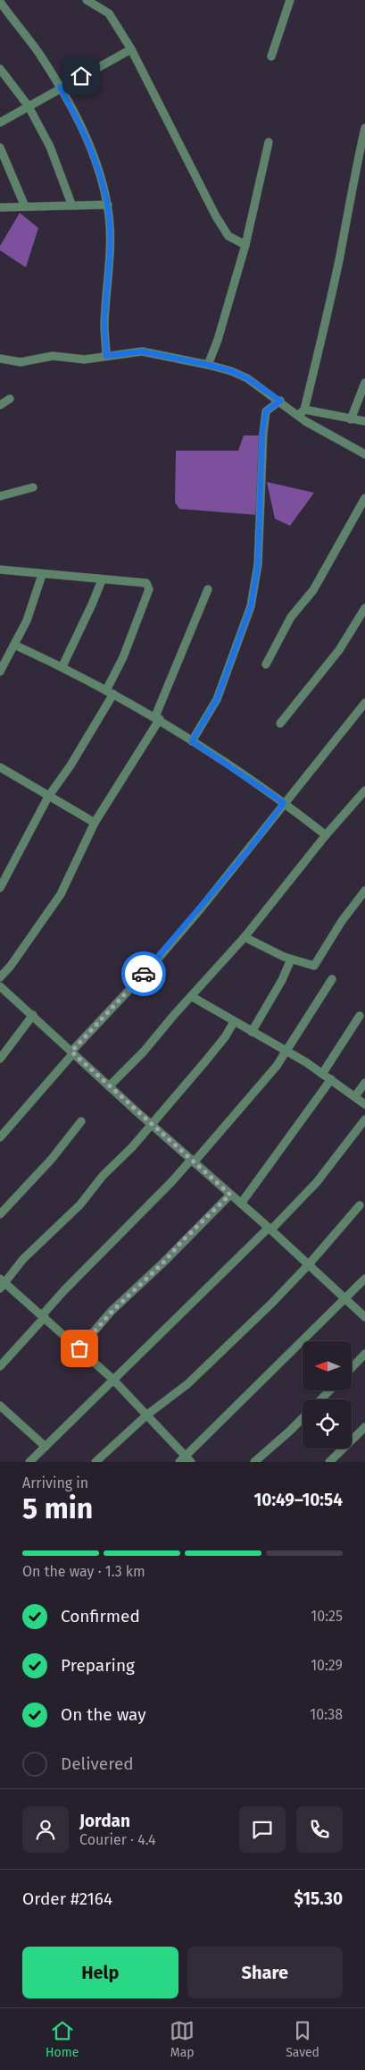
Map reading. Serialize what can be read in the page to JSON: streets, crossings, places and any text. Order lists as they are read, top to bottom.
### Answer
{
  "north": "left",
  "page": {
    "heading": ["5 min", "Arriving in", "10:49–10:54"],
    "panel": [
      "Jordan",
      "Courier · 4.4",
      "Order #2164",
      "$15.30"
    ],
    "bar": "On the way · 1.3 km",
    "list": [
      ["Confirmed", "10:25"],
      ["Preparing", "10:29"],
      ["On the way", "10:38"],
      "Delivered"
    ],
    "buttons": ["Help", "Share"],
    "tabs": ["Home", "Map", "Saved"]
  }
}
